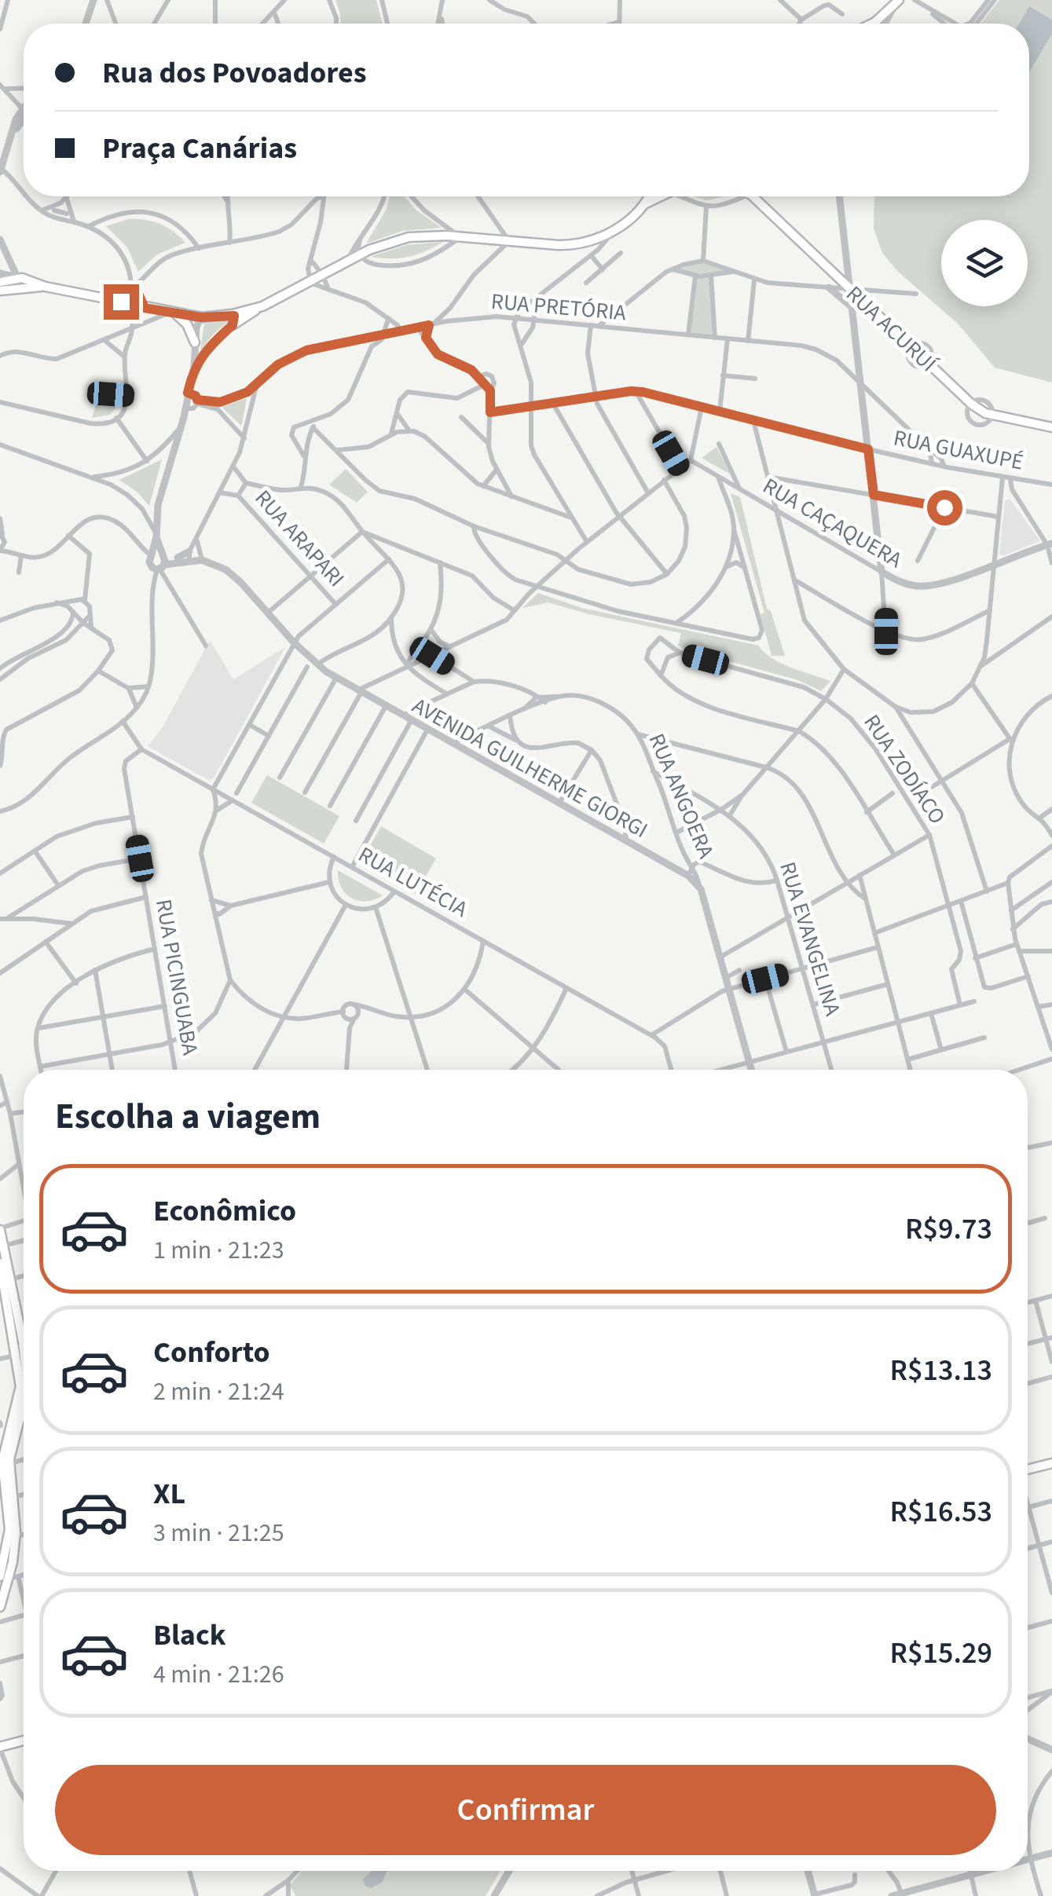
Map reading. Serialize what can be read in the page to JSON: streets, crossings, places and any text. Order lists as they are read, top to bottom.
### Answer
{
  "streets": {
    "main road": ["RUA ACURUÍ"],
    "street": [
      "RUA PRETÓRIA",
      "RUA GUAXUPÉ",
      "RUA CAÇAQUERA",
      "RUA ARAPARI",
      "AVENIDA GUILHERME GIORGI",
      "RUA ZODÍACO",
      "RUA ANGOERA",
      "RUA LUTÉCIA",
      "RUA EVANGELINA",
      "RUA PICINGUABA"
    ]
  },
  "crossings": [
    ["RUA PRETÓRIA", "RUA GUAXUPÉ"],
    ["RUA ANGOERA", "RUA EVANGELINA"],
    ["RUA LUTÉCIA", "RUA PICINGUABA"]
  ],
  "page": {
    "banner": ["Rua dos Povoadores", "Praça Canárias"],
    "heading": "Escolha a viagem",
    "list": [
      {
        "name": "Econômico",
        "note": "1 min · 21:23",
        "value": "R$9.73"
      },
      {
        "name": "Conforto",
        "note": "2 min · 21:24",
        "value": "R$13.13"
      },
      {
        "name": "XL",
        "note": "3 min · 21:25",
        "value": "R$16.53"
      },
      {
        "name": "Black",
        "note": "4 min · 21:26",
        "value": "R$15.29"
      }
    ],
    "buttons": "Confirmar"
  }
}
